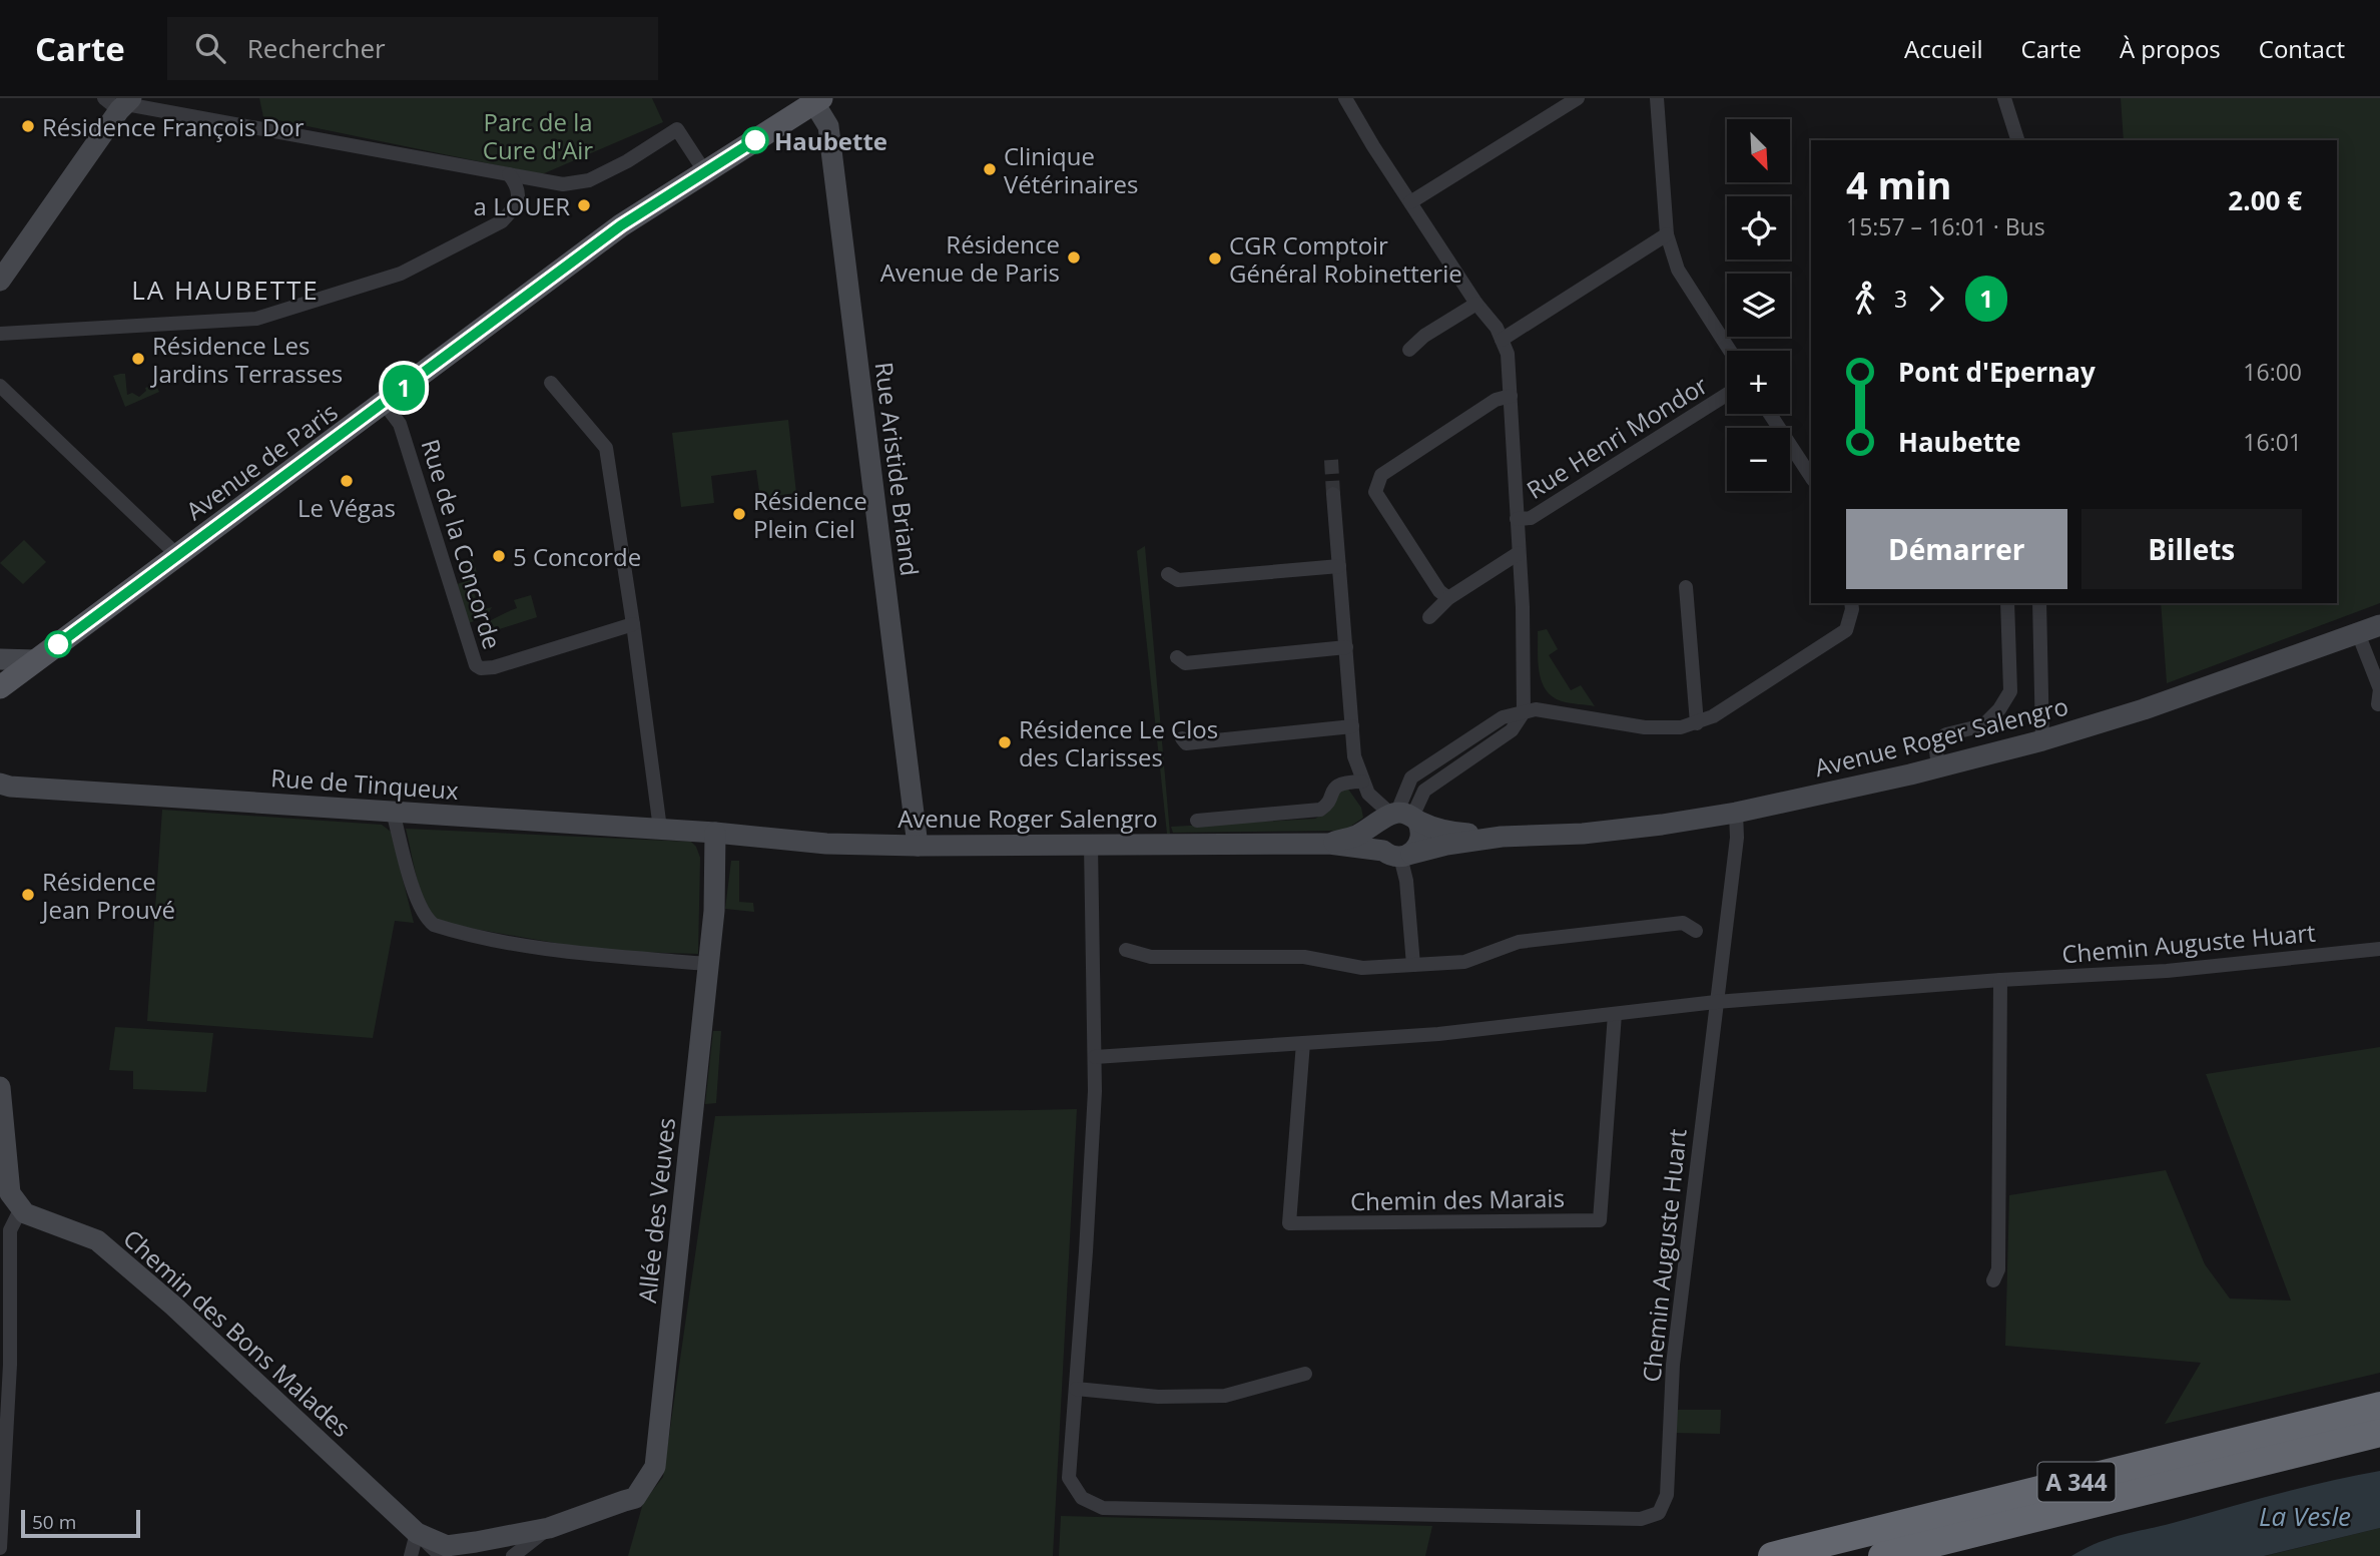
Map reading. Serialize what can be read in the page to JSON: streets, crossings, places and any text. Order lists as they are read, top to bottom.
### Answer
{
  "streets": {
    "highway": ["A 344"],
    "main road": ["Avenue de Paris"],
    "street": [
      "Rue Henri Mondor",
      "Rue Aristide Briand",
      "Rue de la Concorde",
      "Avenue Roger Salengro",
      "Rue de Tinqueux",
      "Chemin Auguste Huart",
      "Chemin des Marais",
      "Allée des Veuves",
      "Chemin des Bons Malades"
    ]
  },
  "crossings": [
    ["Avenue de Paris", "Rue Aristide Briand"],
    ["Avenue de Paris", "Rue de la Concorde"],
    ["Rue Aristide Briand", "Avenue Roger Salengro"],
    ["Avenue Roger Salengro", "Rue de Tinqueux"],
    ["Avenue Roger Salengro", "Chemin Auguste Huart"],
    ["Avenue Roger Salengro", "Allée des Veuves"],
    ["Rue de Tinqueux", "Allée des Veuves"],
    ["Allée des Veuves", "Chemin des Bons Malades"]
  ],
  "districts": ["LA HAUBETTE"],
  "water": ["La Vesle"],
  "parks": ["Parc de la Cure d'Air"],
  "places": [
    "Résidence François Dor",
    "Haubette",
    "Clinique Vétérinaires",
    "a LOUER",
    "Résidence Avenue de Paris",
    "CGR Comptoir Général Robinetterie",
    "Résidence Les Jardins Terrasses",
    "Le Végas",
    "Résidence Plein Ciel",
    "5 Concorde",
    "Résidence Le Clos des Clarisses",
    "Résidence Jean Prouvé"
  ],
  "lines": ["bus line 1"],
  "scale_bar": "50 m",
  "north": "bottom right",
  "page": {
    "header": "Carte",
    "search": "Rechercher",
    "nav": [
      "Accueil",
      "Carte",
      "À propos",
      "Contact"
    ],
    "on_map": "1",
    "map_buttons": ["+", "−"],
    "heading": ["4 min", "15:57 – 16:01 · Bus", "2.00 €"],
    "legs": ["3", "1"],
    "list": [
      {
        "name": "Pont d'Epernay",
        "value": "16:00"
      },
      {
        "name": "Haubette",
        "value": "16:01"
      }
    ],
    "buttons": ["Démarrer", "Billets"],
    "scale": "50 m"
  }
}
